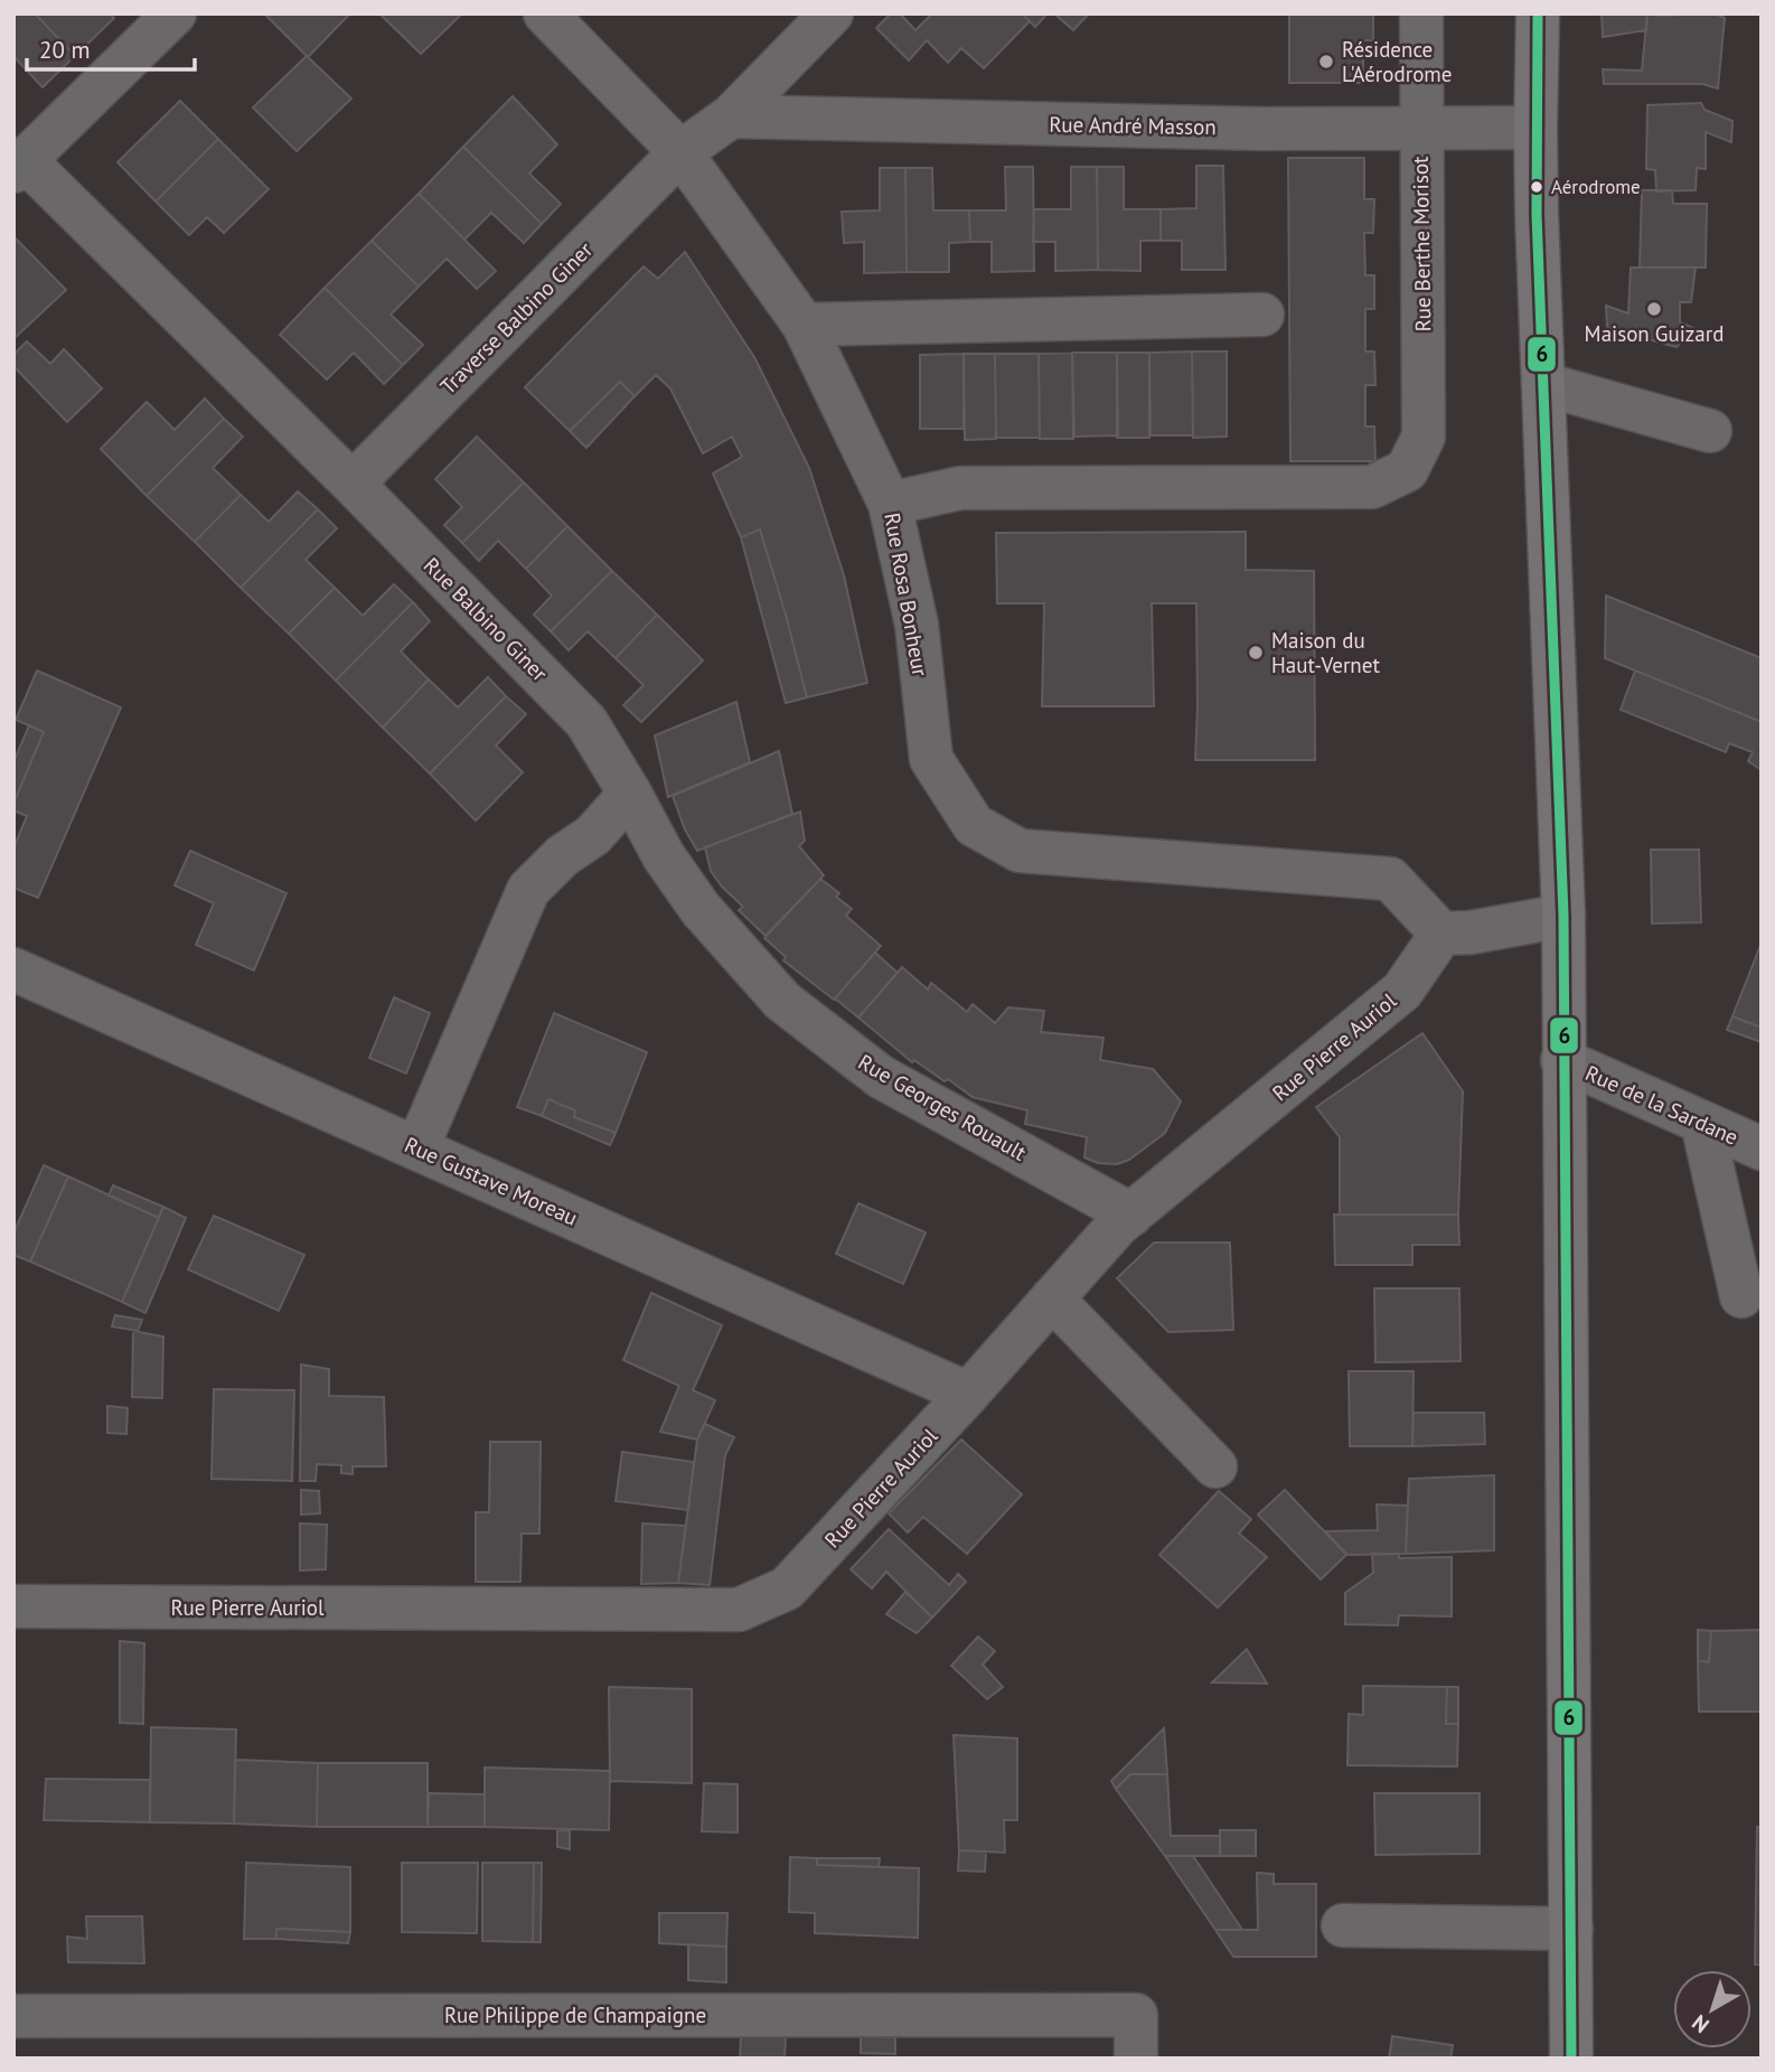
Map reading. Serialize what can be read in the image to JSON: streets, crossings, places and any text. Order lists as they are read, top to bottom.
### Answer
{
  "streets": {
    "street": [
      "Rue André Masson",
      "Rue Berthe Morisot",
      "Traverse Balbino Giner",
      "Rue Rosa Bonheur",
      "Rue Balbino Giner",
      "Rue Pierre Auriol",
      "Rue de la Sardane",
      "Rue Georges Rouault",
      "Rue Gustave Moreau",
      "Rue Philippe de Champaigne"
    ]
  },
  "crossings": [
    ["Rue André Masson", "Rue Berthe Morisot"],
    ["Rue Berthe Morisot", "Rue Rosa Bonheur"],
    ["Traverse Balbino Giner", "Rue Rosa Bonheur"],
    ["Traverse Balbino Giner", "Rue Balbino Giner"],
    ["Rue Rosa Bonheur", "Rue Pierre Auriol"],
    ["Rue Balbino Giner", "Rue Georges Rouault"],
    ["Rue Pierre Auriol", "Rue Georges Rouault"],
    ["Rue Pierre Auriol", "Rue Gustave Moreau"]
  ],
  "places": [
    "Résidence L'Aérodrome",
    "Aérodrome",
    "Maison Guizard",
    "Maison du Haut-Vernet"
  ],
  "lines": ["transit line 6"],
  "scale_bar": "20 m",
  "north": "bottom left"
}
